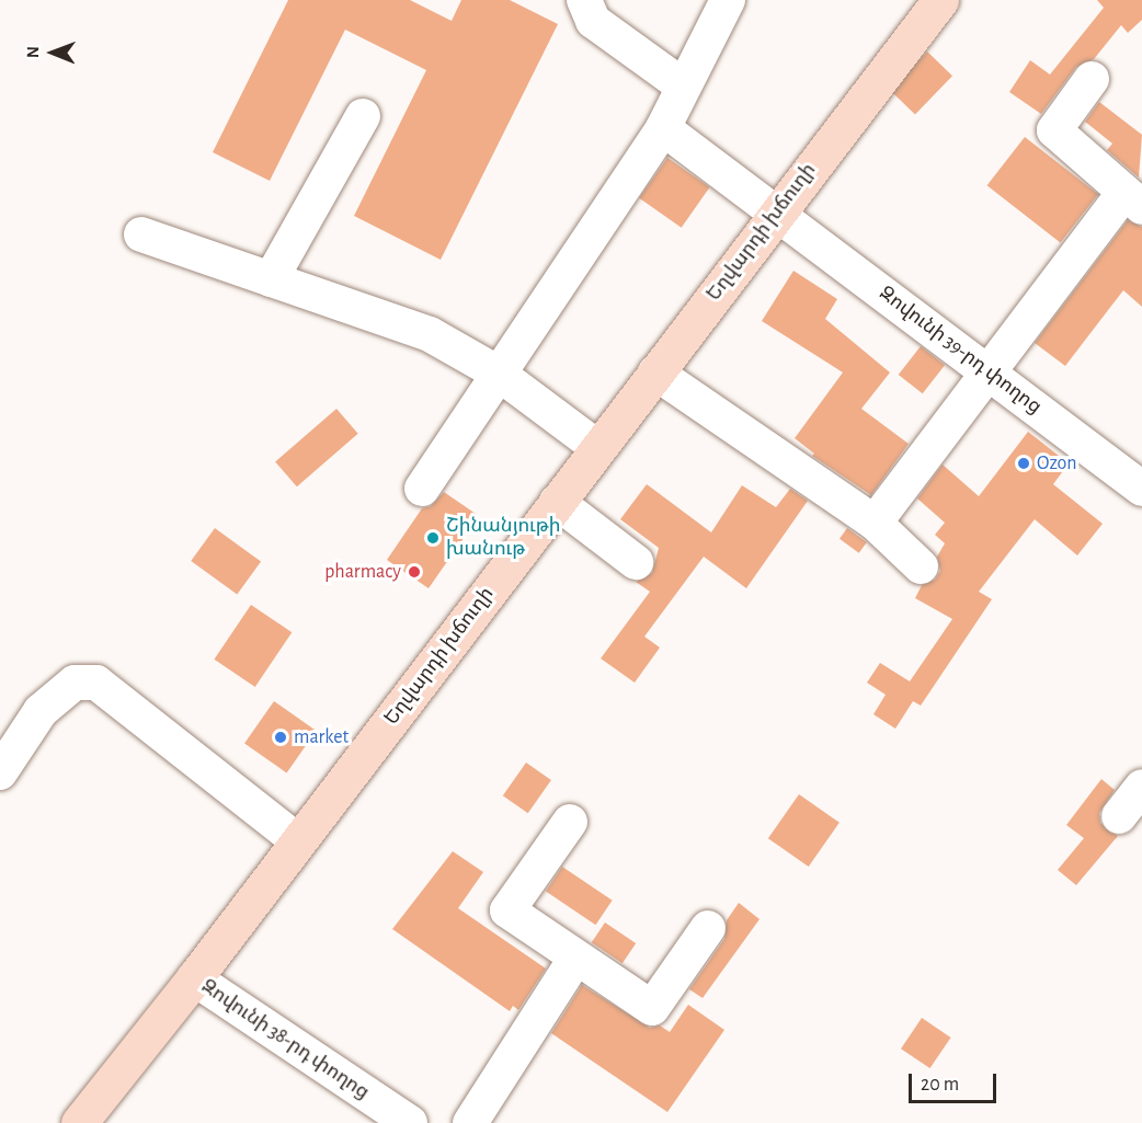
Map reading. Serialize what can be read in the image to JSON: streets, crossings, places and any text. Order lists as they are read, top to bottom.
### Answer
{
  "streets": {
    "main road": ["Եղվարդի խճուղի"],
    "street": ["Զովունի 39-րդ փողոց", "Զովունի 38-րդ փողոց"]
  },
  "crossings": [
    ["Եղվարդի խճուղի", "Զովունի 39-րդ փողոց"],
    ["Եղվարդի խճուղի", "Զովունի 38-րդ փողոց"]
  ],
  "places": [
    "Ozon",
    "Շինանյութի խանութ",
    "pharmacy",
    "market"
  ],
  "scale_bar": "20 m",
  "north": "left"
}
